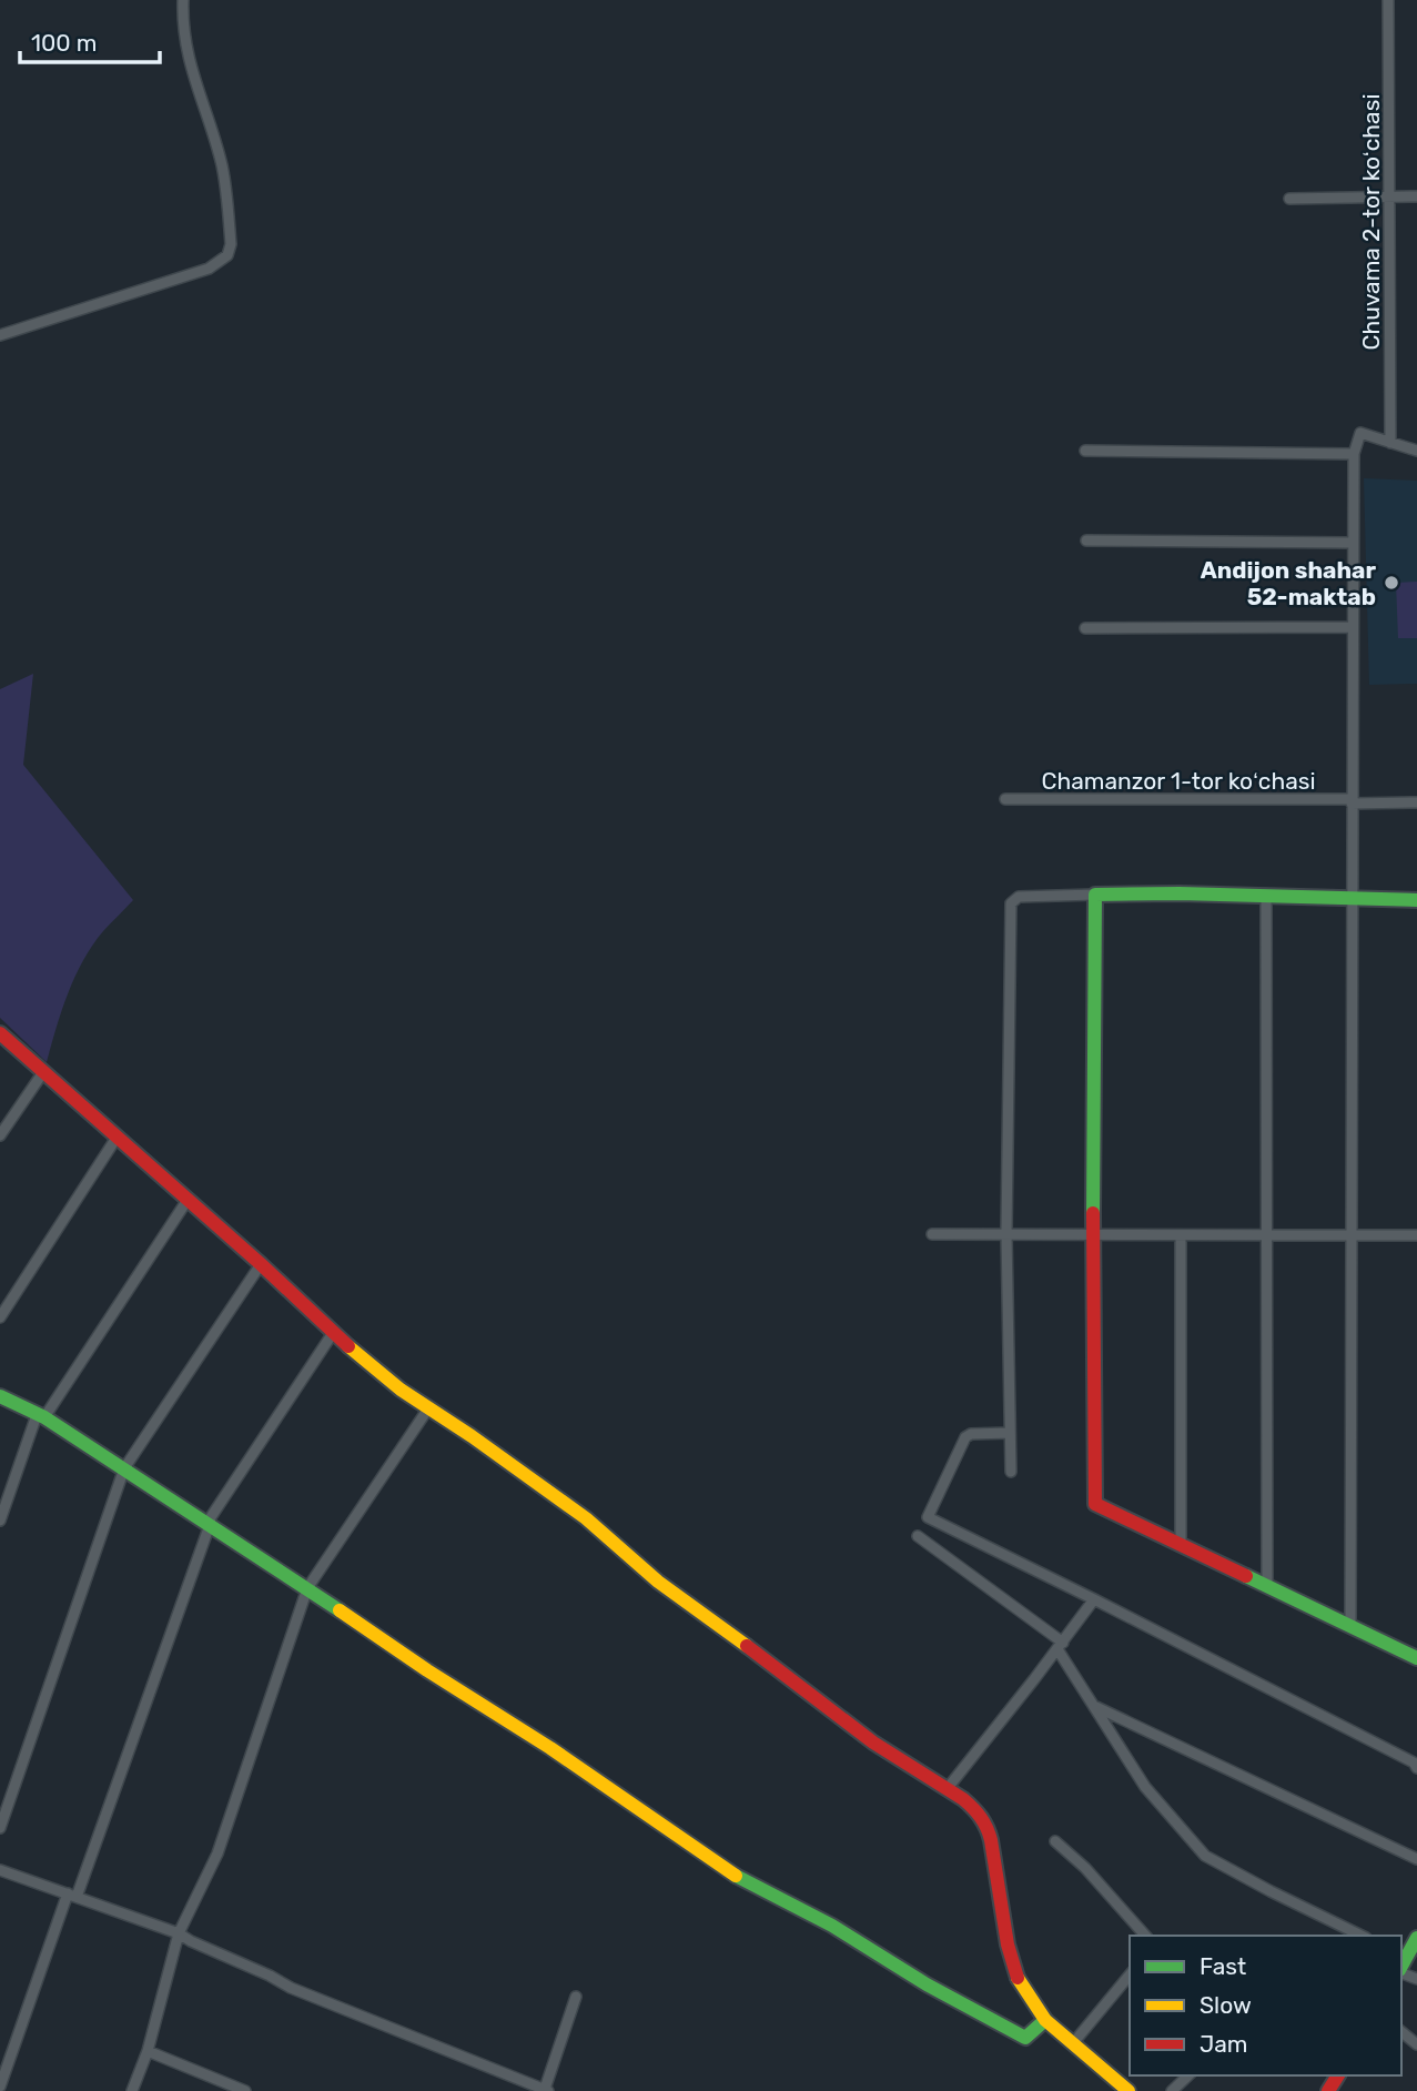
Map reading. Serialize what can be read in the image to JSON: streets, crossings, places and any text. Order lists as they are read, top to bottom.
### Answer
{
  "streets": {
    "street": ["Chuvama 2-tor koʻchasi", "Chamanzor 1-tor koʻchasi"]
  },
  "places": ["Andijon shahar 52-maktab"],
  "legend": ["Fast", "Slow", "Jam"],
  "scale_bar": "100 m"
}
